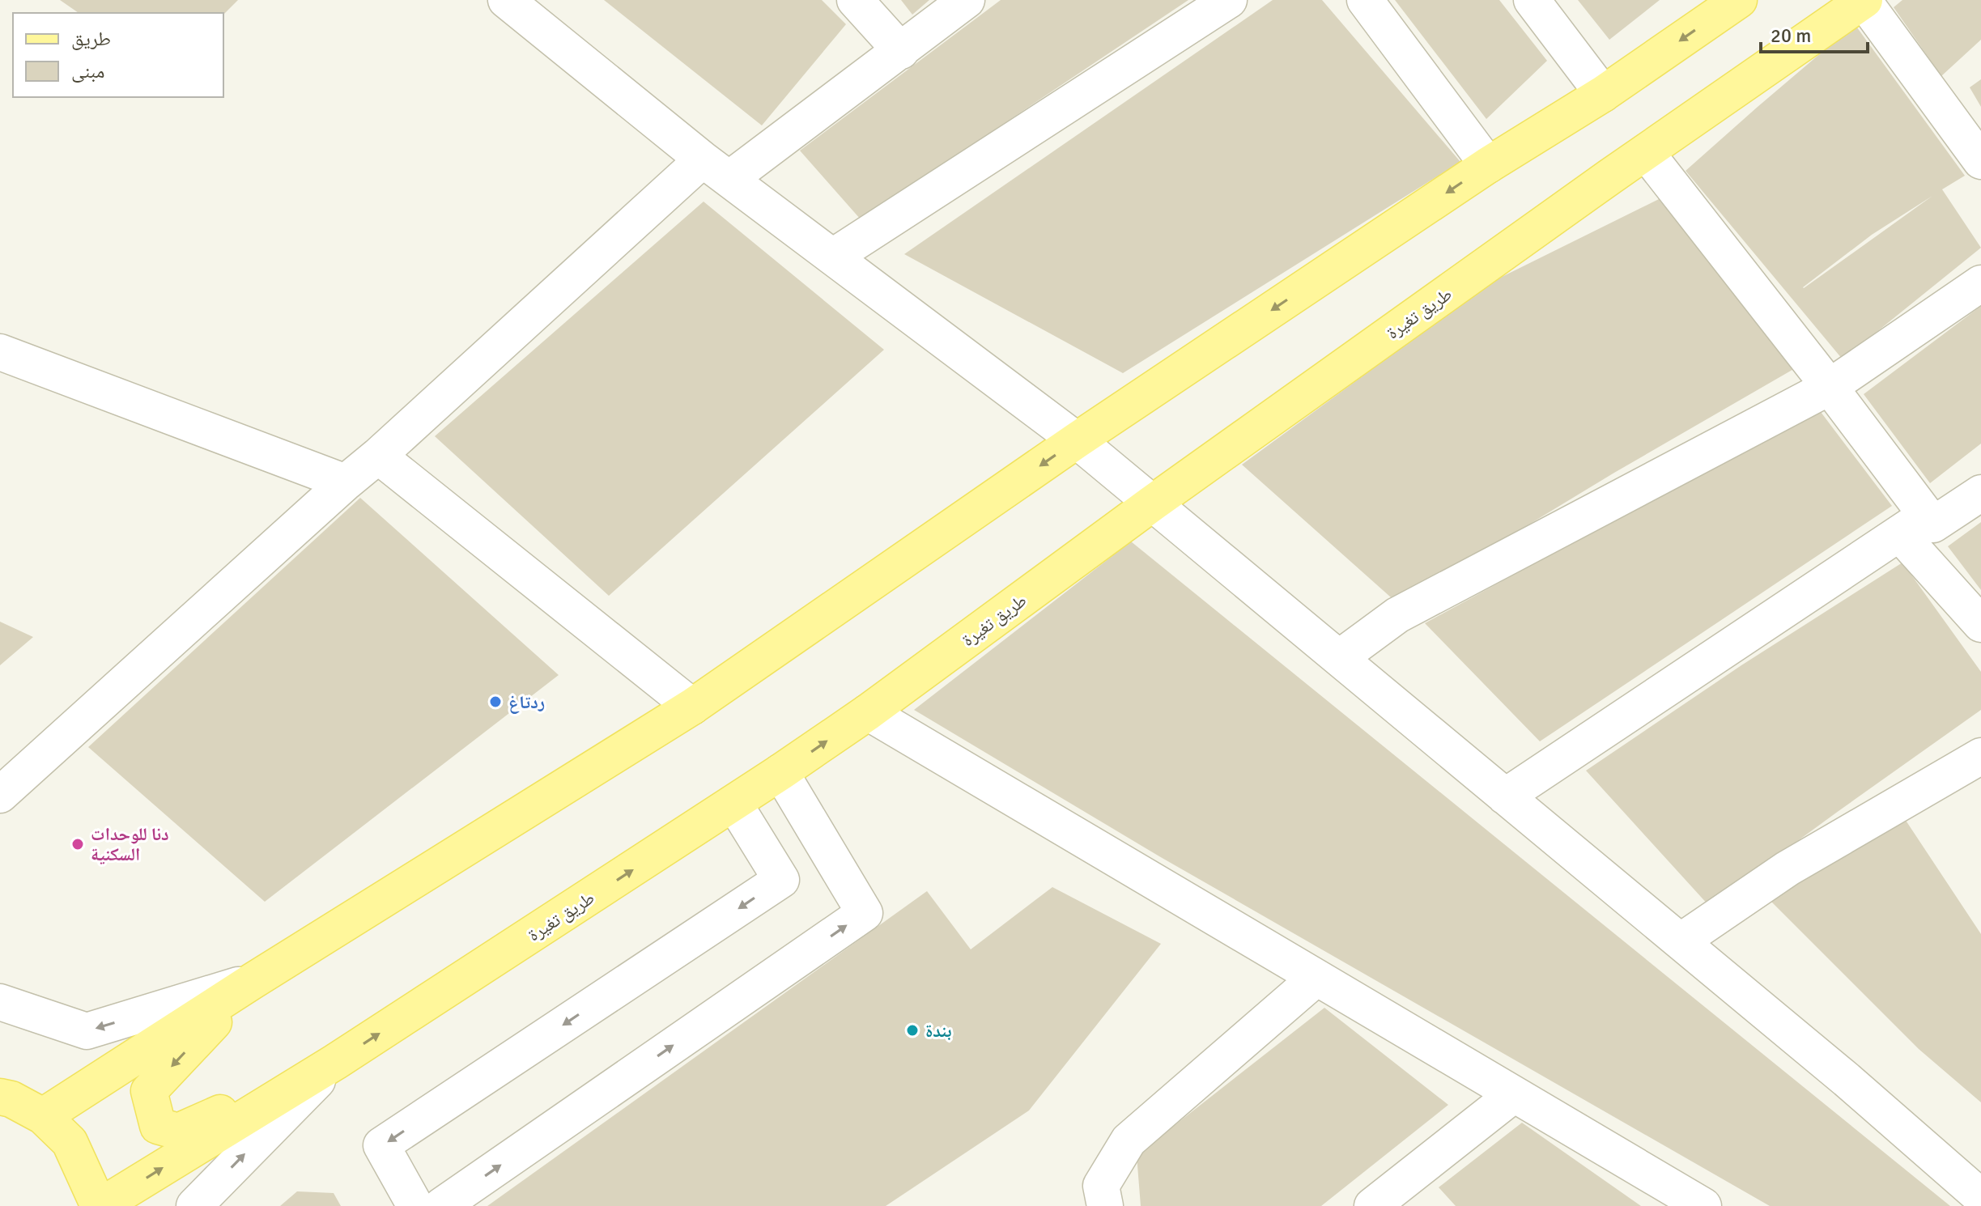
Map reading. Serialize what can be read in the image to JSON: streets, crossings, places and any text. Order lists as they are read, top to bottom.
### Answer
{
  "streets": {
    "main road": ["طريق تغيرة"]
  },
  "places": ["ردتاغ", "دنا للوحدات السكنية", "بندة"],
  "legend": ["طريق", "مبنى"],
  "scale_bar": "20 m"
}
